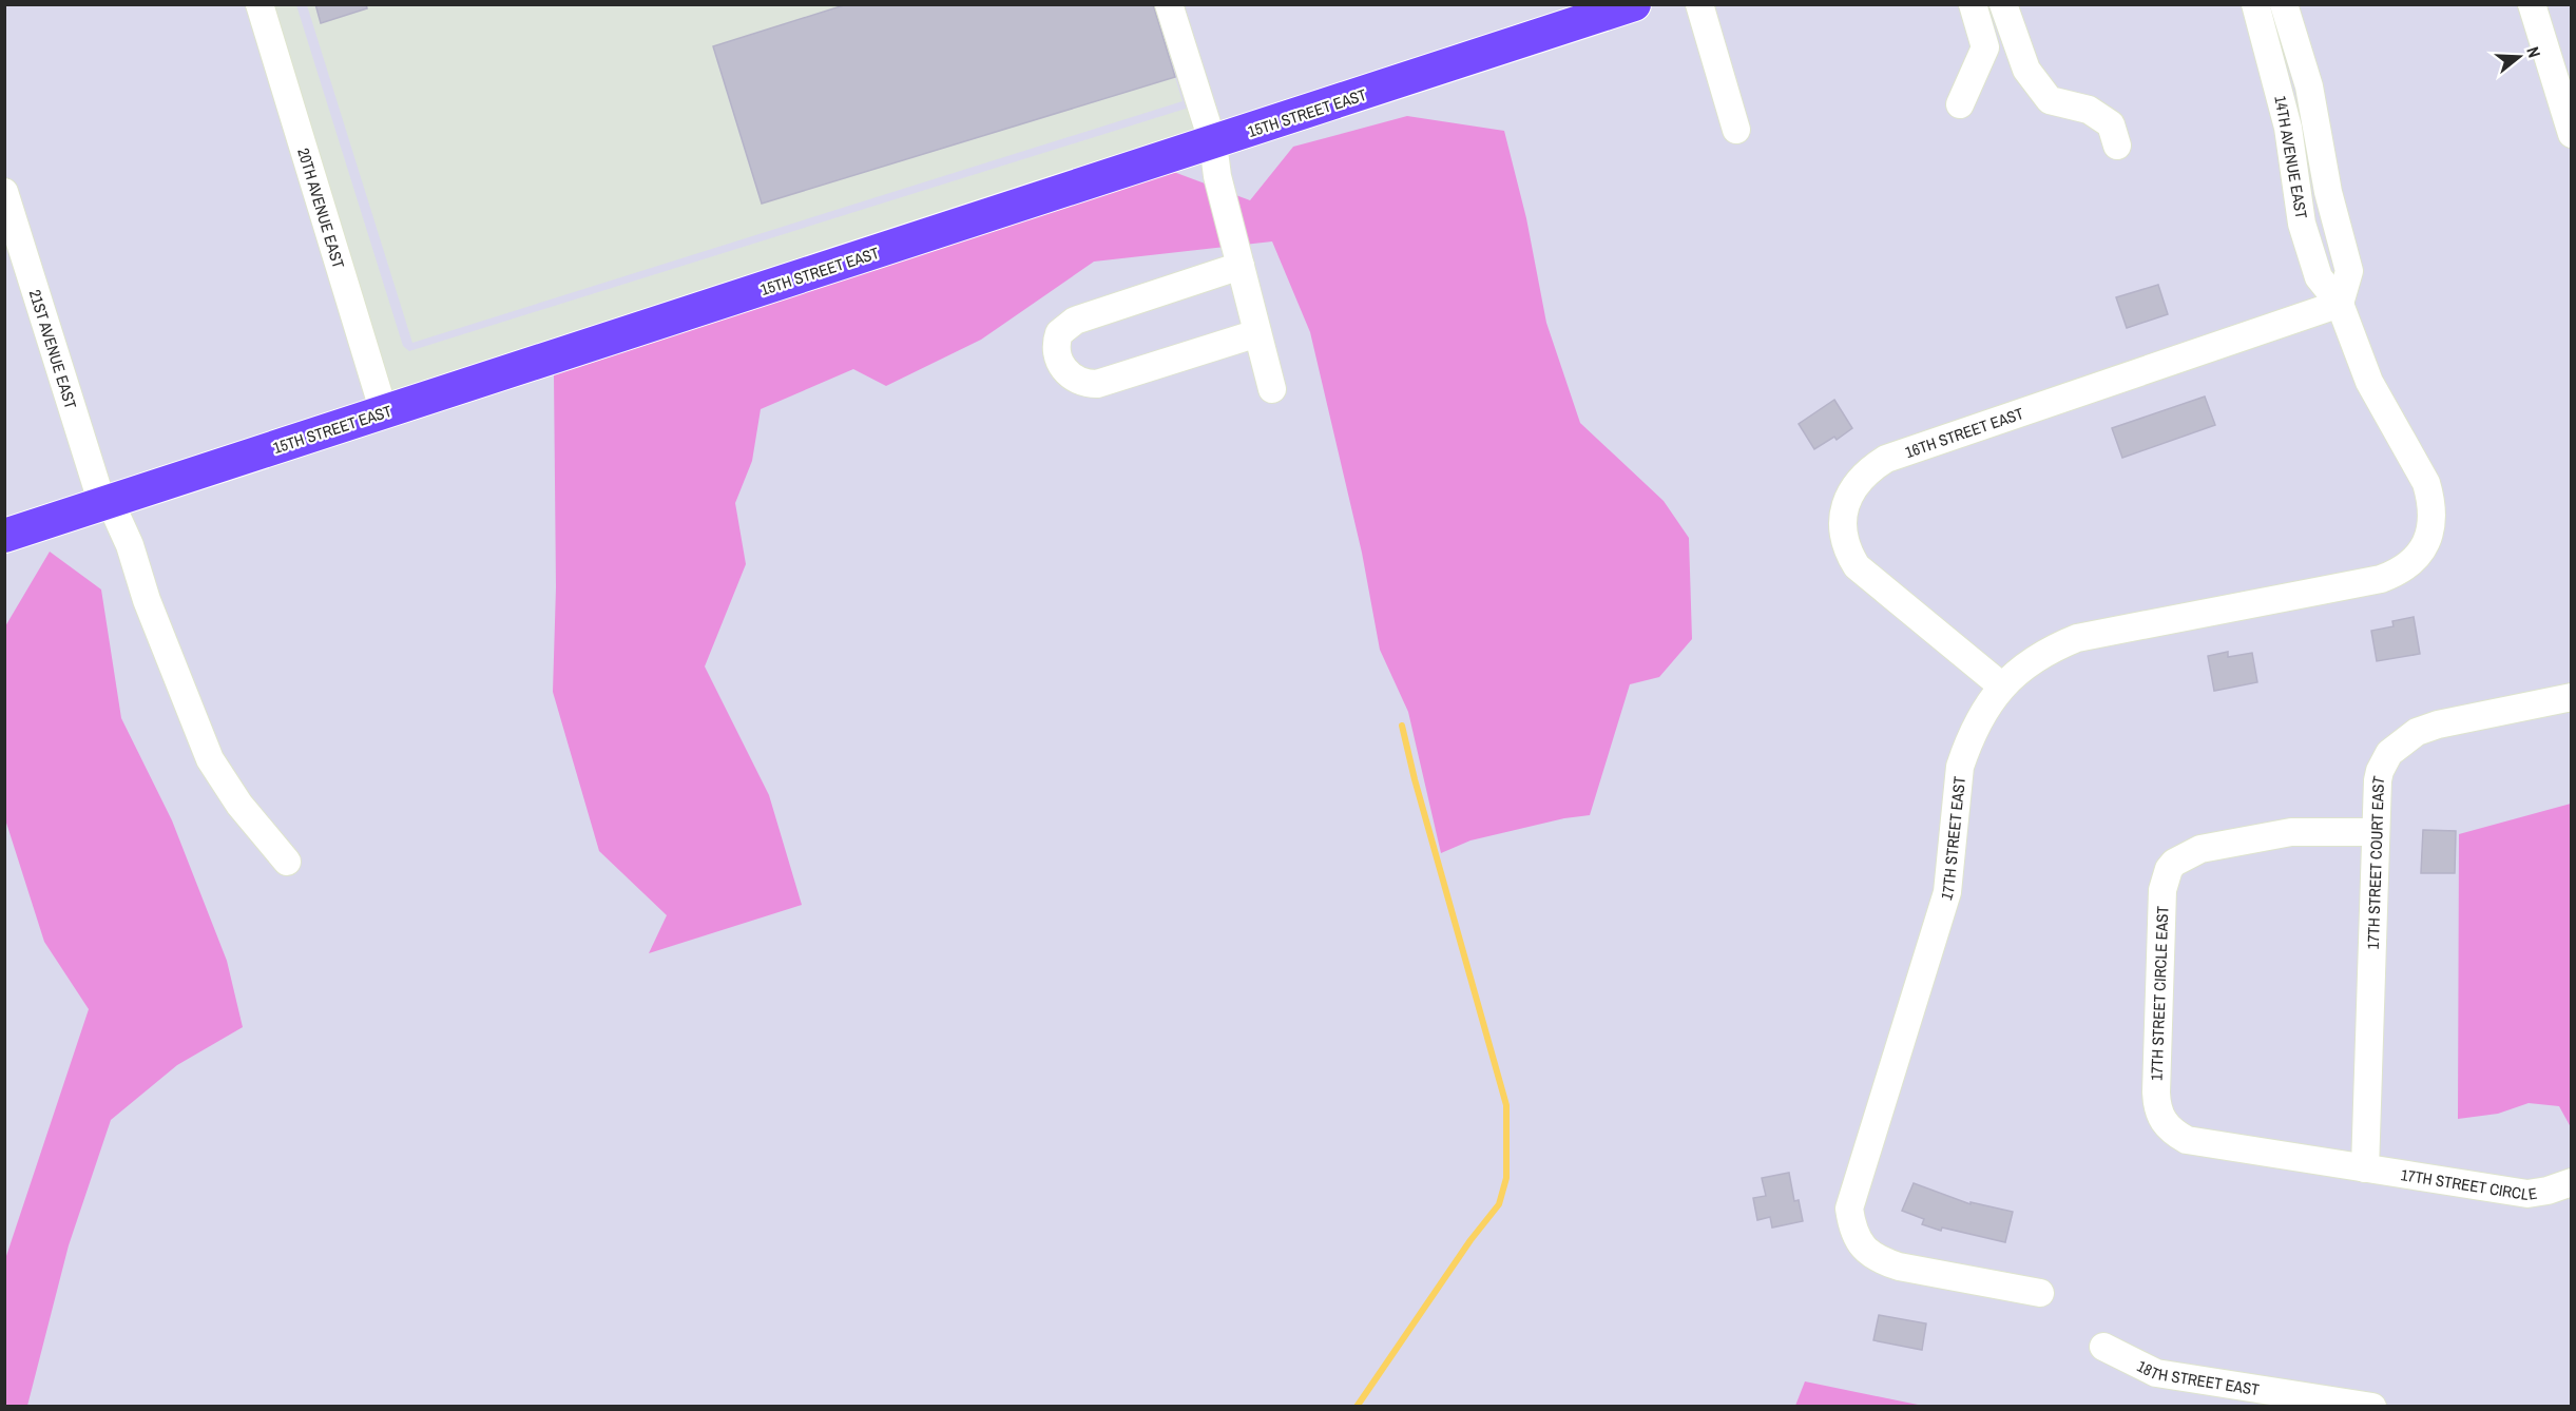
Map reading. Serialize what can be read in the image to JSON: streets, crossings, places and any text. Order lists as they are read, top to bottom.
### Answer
{
  "streets": {
    "main road": ["15TH STREET EAST"],
    "street": [
      "14TH AVENUE EAST",
      "20TH AVENUE EAST",
      "21ST AVENUE EAST",
      "16TH STREET EAST",
      "17TH STREET EAST",
      "17TH STREET COURT EAST",
      "17TH STREET CIRCLE EAST",
      "17TH STREET CIRCLE",
      "18TH STREET EAST"
    ]
  },
  "crossings": [
    ["15TH STREET EAST", "20TH AVENUE EAST"],
    ["15TH STREET EAST", "21ST AVENUE EAST"],
    ["14TH AVENUE EAST", "16TH STREET EAST"],
    ["14TH AVENUE EAST", "17TH STREET EAST"],
    ["16TH STREET EAST", "17TH STREET EAST"],
    ["17TH STREET COURT EAST", "17TH STREET CIRCLE EAST"],
    ["17TH STREET COURT EAST", "17TH STREET CIRCLE"],
    ["17TH STREET CIRCLE EAST", "17TH STREET CIRCLE"]
  ],
  "north": "right"
}
